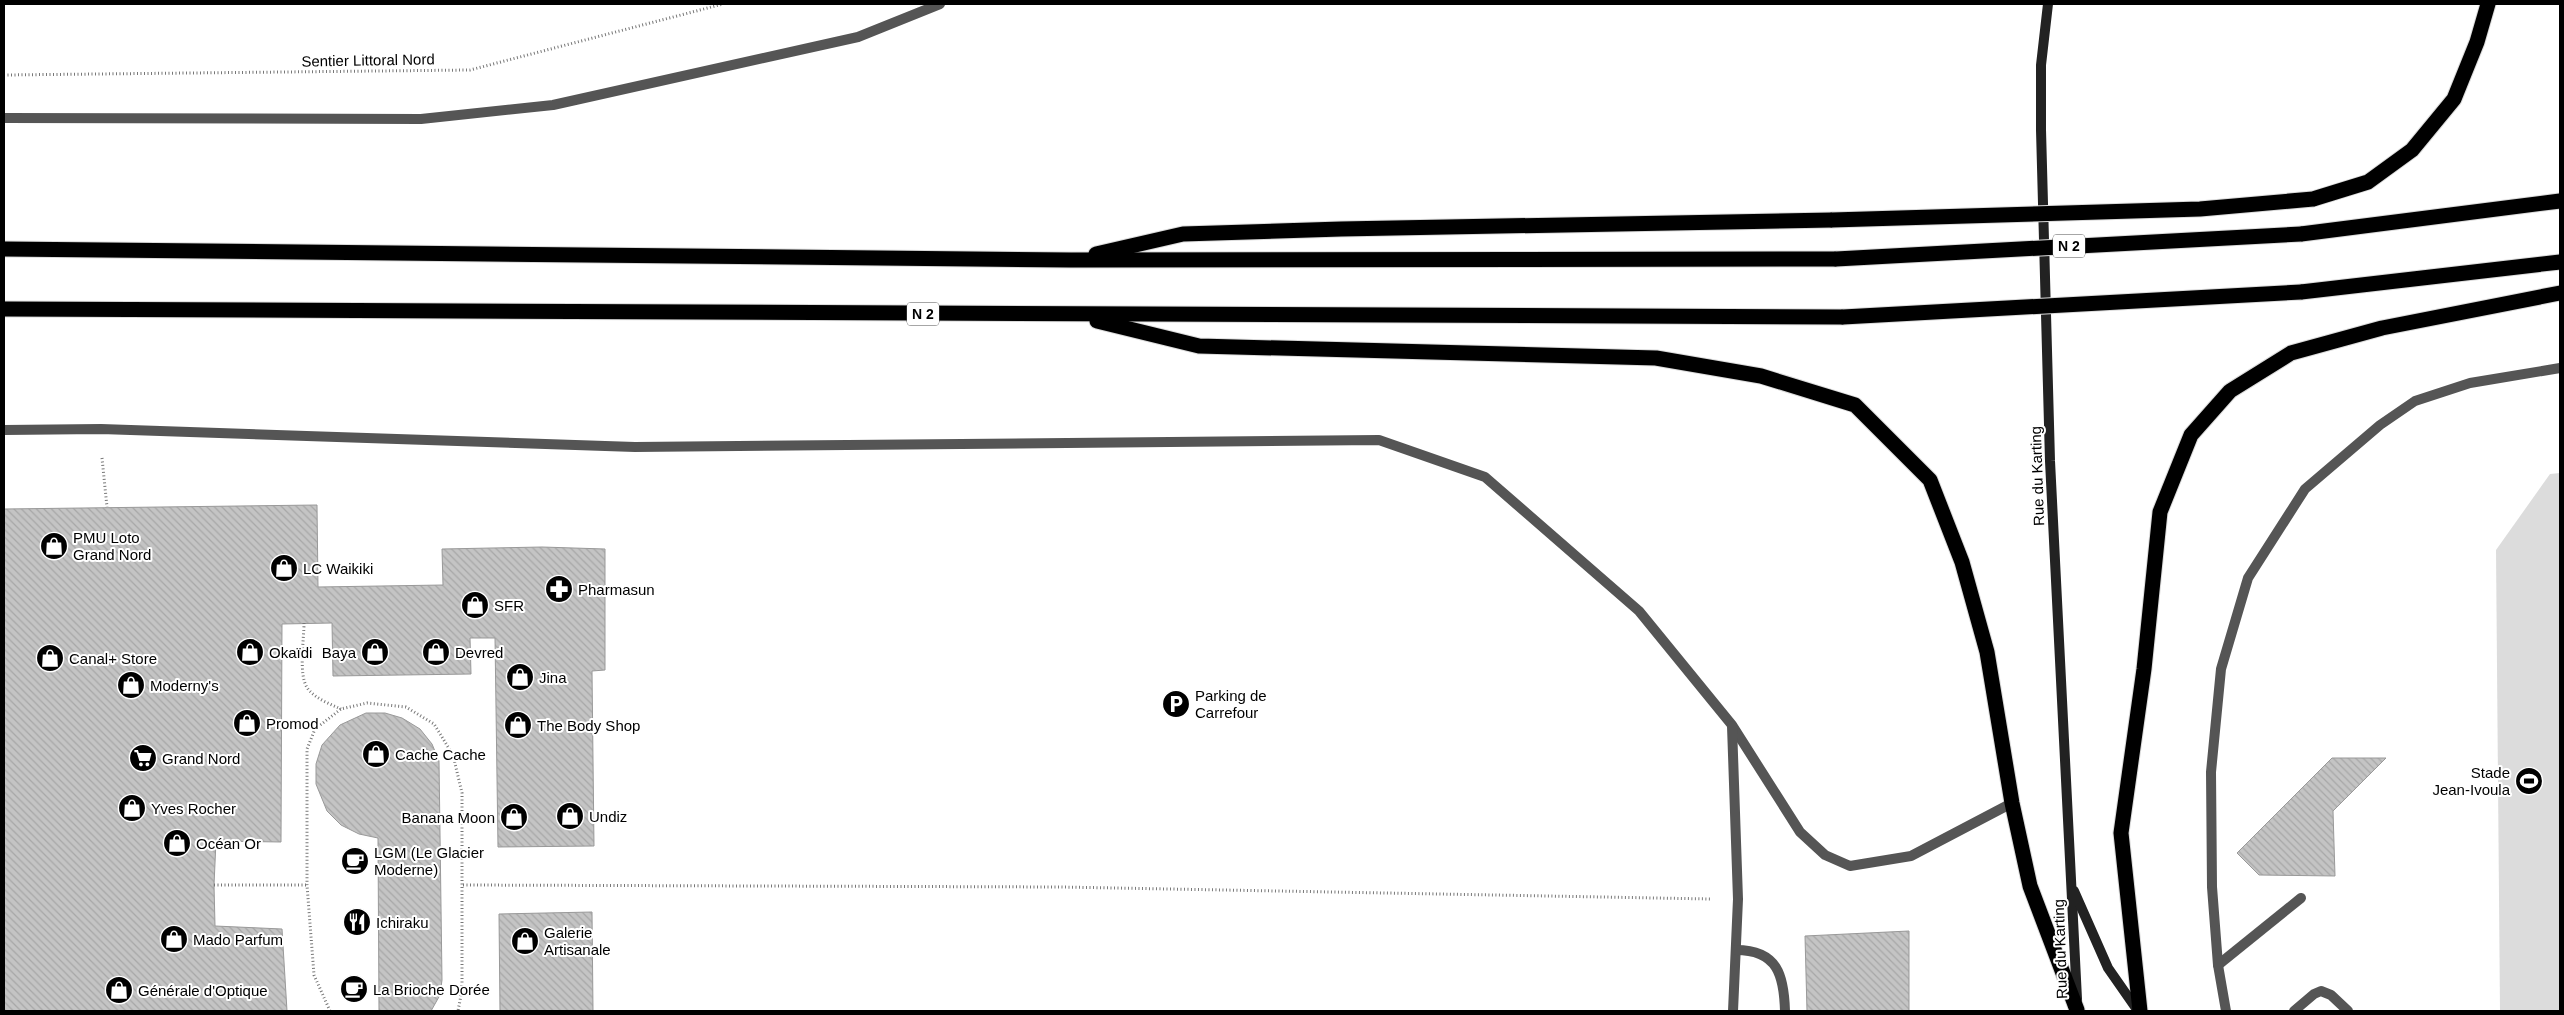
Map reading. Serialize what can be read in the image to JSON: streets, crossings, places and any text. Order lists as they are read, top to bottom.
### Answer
{
  "streets": {
    "highway": ["N 2"],
    "main road": ["Rue du Karting"],
    "path": ["Sentier Littoral Nord"]
  },
  "places": {
    "shop": [
      "PMU Loto Grand Nord",
      "LC Waikiki",
      "SFR",
      "Okaïdi",
      "Baya",
      "Devred",
      "Canal+ Store",
      "Jina",
      "Moderny's",
      "Promod",
      "The Body Shop",
      "Cache Cache",
      "Yves Rocher",
      "Undiz",
      "Banana Moon",
      "Océan Or",
      "Mado Parfum",
      "Galerie Artisanale",
      "Générale d'Optique"
    ],
    "pharmacy": ["Pharmasun"],
    "parking": ["Parking de Carrefour"],
    "supermarket": ["Grand Nord"],
    "sports": ["Stade Jean-Ivoula"],
    "cafe": ["LGM (Le Glacier Moderne)", "La Brioche Dorée"],
    "restaurant": ["Ichiraku"]
  }
}
